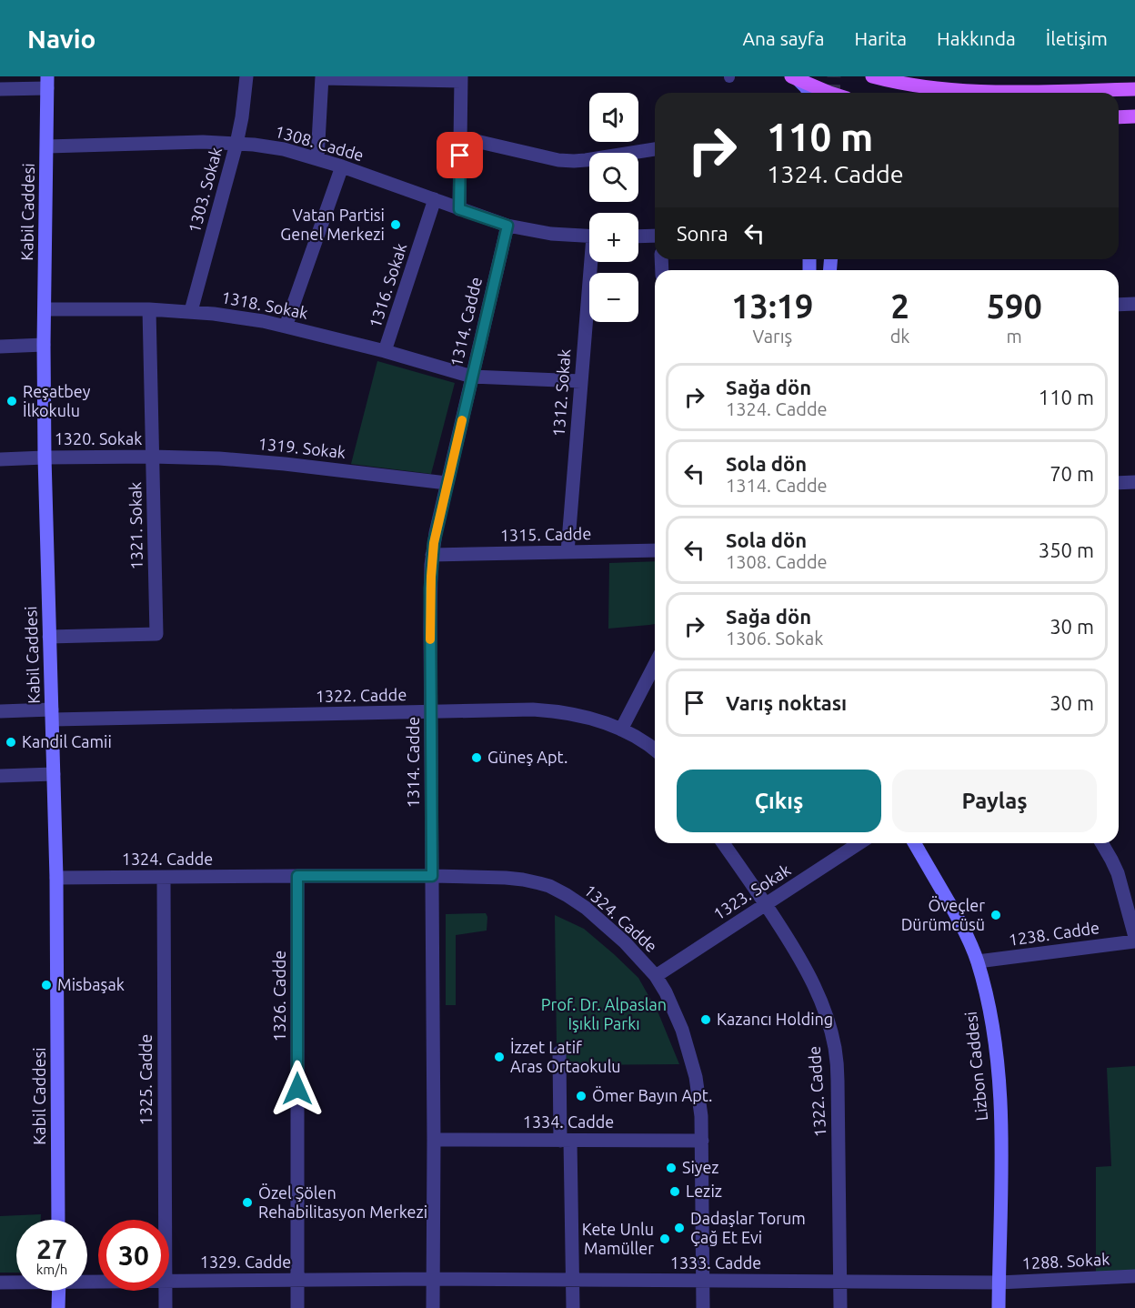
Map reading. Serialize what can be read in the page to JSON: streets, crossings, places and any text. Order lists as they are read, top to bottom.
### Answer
{
  "streets": {
    "main road": ["Kabil Caddesi", "Lizbon Caddesi"],
    "street": [
      "1308. Cadde",
      "1303. Sokak",
      "1316. Sokak",
      "1318. Sokak",
      "1314. Cadde",
      "1312. Sokak",
      "1320. Sokak",
      "1319. Sokak",
      "1321. Sokak",
      "1315. Cadde",
      "1322. Cadde",
      "1324. Cadde",
      "1323. Sokak",
      "1238. Cadde",
      "1326. Cadde",
      "1325. Cadde",
      "1334. Cadde",
      "1288. Sokak",
      "1329. Cadde",
      "1333. Cadde"
    ]
  },
  "crossings": [
    ["1308. Cadde", "1303. Sokak"],
    ["1308. Cadde", "Kabil Caddesi"],
    ["1308. Cadde", "1316. Sokak"],
    ["1308. Cadde", "1314. Cadde"],
    ["1303. Sokak", "1318. Sokak"],
    ["Kabil Caddesi", "1318. Sokak"],
    ["Kabil Caddesi", "1320. Sokak"],
    ["Kabil Caddesi", "1321. Sokak"],
    ["Kabil Caddesi", "1322. Cadde"],
    ["Kabil Caddesi", "1324. Cadde"],
    ["1316. Sokak", "1318. Sokak"],
    ["1318. Sokak", "1314. Cadde"],
    ["1318. Sokak", "1312. Sokak"],
    ["1318. Sokak", "1321. Sokak"],
    ["1314. Cadde", "1319. Sokak"],
    ["1314. Cadde", "1315. Cadde"],
    ["1314. Cadde", "1322. Cadde"],
    ["1314. Cadde", "1324. Cadde"],
    ["1314. Cadde", "1334. Cadde"],
    ["1314. Cadde", "1329. Cadde"],
    ["1314. Cadde", "1333. Cadde"],
    ["1312. Sokak", "1315. Cadde"],
    ["1320. Sokak", "1319. Sokak"],
    ["1320. Sokak", "1321. Sokak"],
    ["1319. Sokak", "1321. Sokak"],
    ["1322. Cadde", "1323. Sokak"],
    ["1322. Cadde", "1333. Cadde"],
    ["1324. Cadde", "1323. Sokak"],
    ["1324. Cadde", "1326. Cadde"],
    ["1324. Cadde", "1325. Cadde"],
    ["1324. Cadde", "1334. Cadde"],
    ["1324. Cadde", "1333. Cadde"],
    ["1238. Cadde", "Lizbon Caddesi"],
    ["1326. Cadde", "1329. Cadde"],
    ["Lizbon Caddesi", "1288. Sokak"],
    ["Lizbon Caddesi", "1333. Cadde"],
    ["1288. Sokak", "1333. Cadde"],
    ["1329. Cadde", "1333. Cadde"]
  ],
  "parks": ["Prof. Dr. Alpaslan Işıklı Parkı"],
  "places": [
    "Vatan Partisi Genel Merkezi",
    "Reşatbey İlkokulu",
    "Kandil Camii",
    "Güneş Apt.",
    "Öveçler Dürümcüsü",
    "Misbaşak",
    "Kazancı Holding",
    "İzzet Latif Aras Ortaokulu",
    "Ömer Bayın Apt.",
    "Siyez",
    "Leziz",
    "Özel Şölen Rehabilitasyon Merkezi",
    "Dadaşlar Torum Çağ Et Evi",
    "Kete Unlu Mamüller"
  ],
  "page": {
    "header": "Navio",
    "nav": [
      "Ana sayfa",
      "Harita",
      "Hakkında",
      "İletişim"
    ],
    "map_buttons": ["+", "−"],
    "turn": ["110 m", "1324. Cadde"],
    "then": "Sonra",
    "eta": [
      "13:19",
      "Varış",
      "2",
      "dk",
      "590",
      "m"
    ],
    "list": [
      {
        "name": "Sağa dön",
        "note": "1324. Cadde",
        "value": "110 m"
      },
      {
        "name": "Sola dön",
        "note": "1314. Cadde",
        "value": "70 m"
      },
      {
        "name": "Sola dön",
        "note": "1308. Cadde",
        "value": "350 m"
      },
      {
        "name": "Sağa dön",
        "note": "1306. Sokak",
        "value": "30 m"
      },
      {
        "name": "Varış noktası",
        "value": "30 m"
      }
    ],
    "buttons": ["Çıkış", "Paylaş"],
    "speed": "27 km/h",
    "limit": "30"
  }
}
